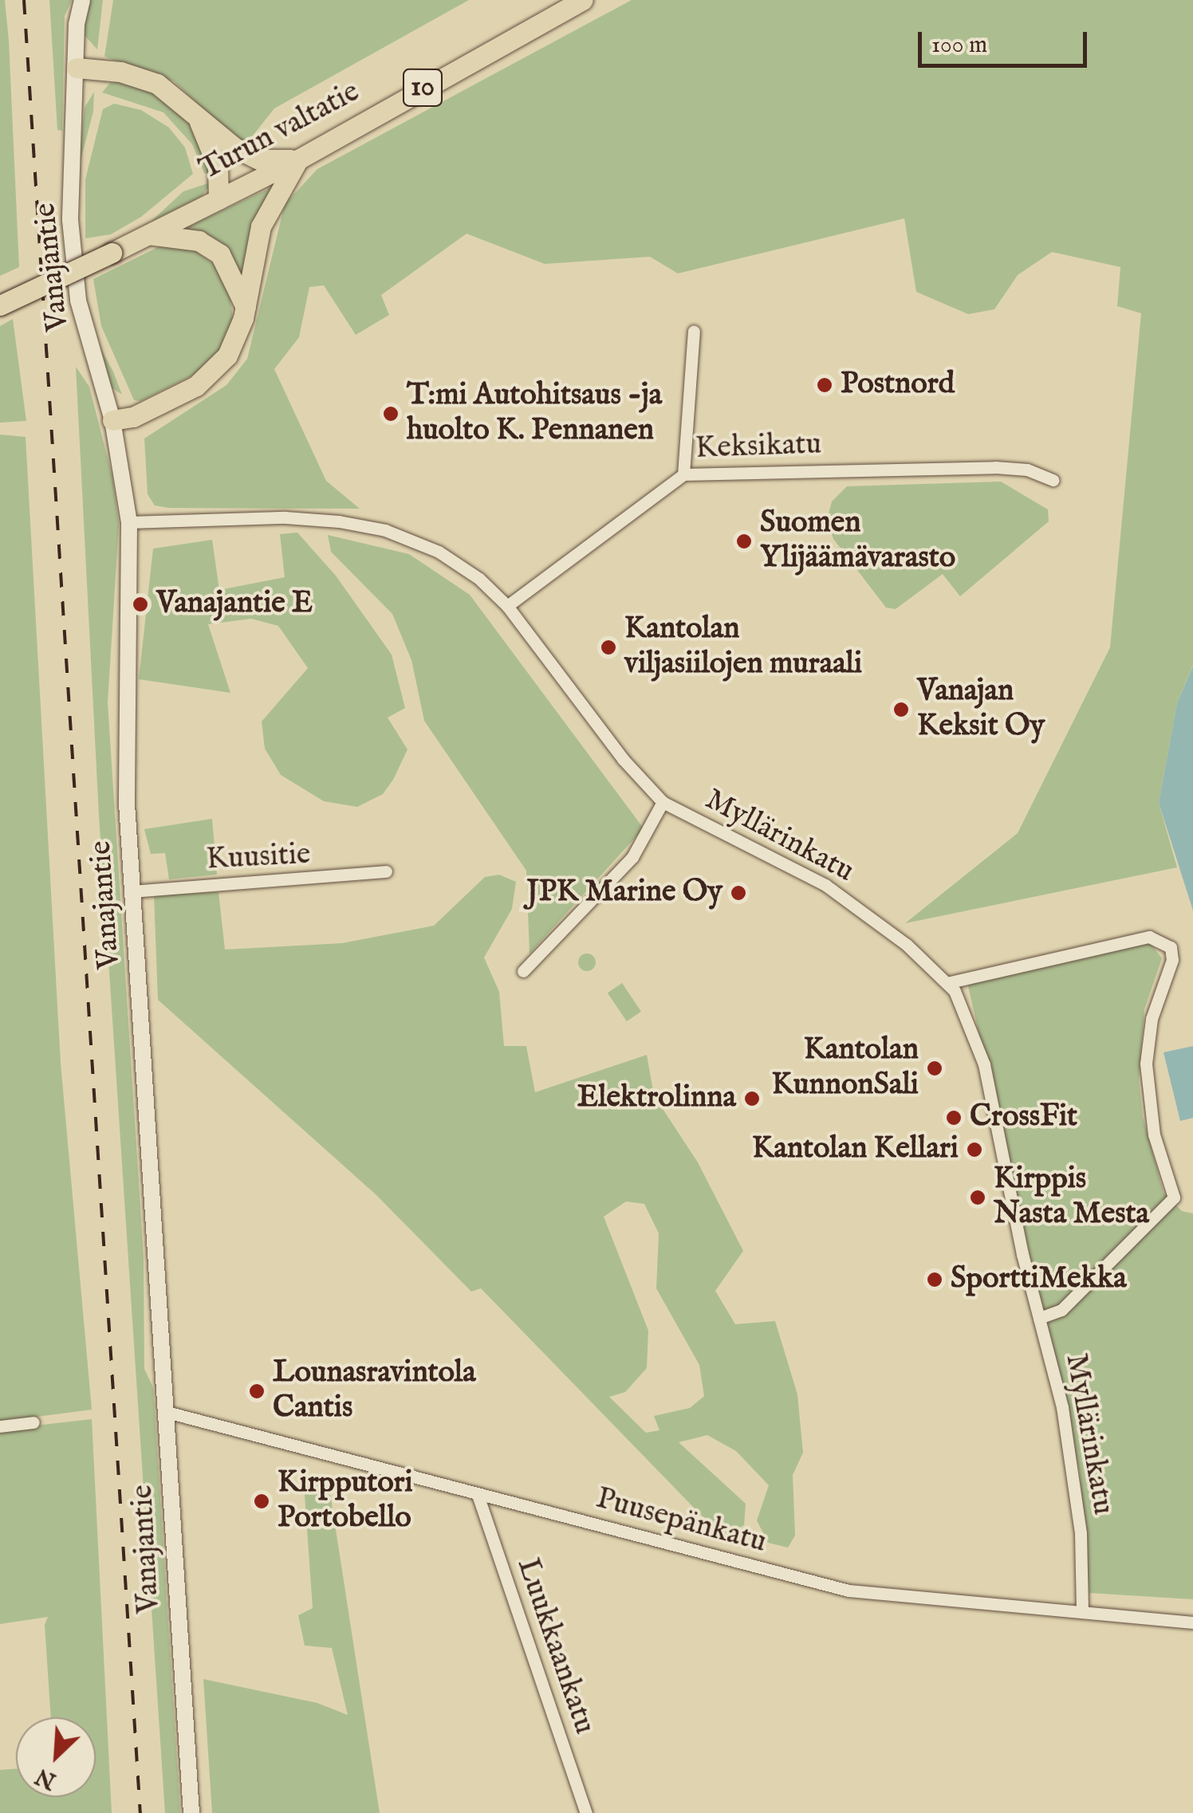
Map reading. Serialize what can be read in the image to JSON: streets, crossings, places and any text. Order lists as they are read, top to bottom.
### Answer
{
  "streets": {
    "highway": ["10", "Turun valtatie"],
    "street": [
      "Vanajantie",
      "Keksikatu",
      "Myllärinkatu",
      "Kuusitie",
      "Puusepänkatu",
      "Luukkaankatu"
    ]
  },
  "crossings": [
    ["Vanajantie", "Myllärinkatu"],
    ["Vanajantie", "Kuusitie"],
    ["Vanajantie", "Puusepänkatu"],
    ["Keksikatu", "Myllärinkatu"],
    ["Myllärinkatu", "Puusepänkatu"],
    ["Puusepänkatu", "Luukkaankatu"]
  ],
  "places": [
    "Postnord",
    "T:mi Autohitsaus -ja huolto K. Pennanen",
    "Suomen Ylijäämävarasto",
    "Vanajantie E",
    "Kantolan viljasiilojen muraali",
    "Vanajan Keksit Oy",
    "JPK Marine Oy",
    "Kantolan KunnonSali",
    "Elektrolinna",
    "CrossFit",
    "Kantolan Kellari",
    "Kirppis Nasta Mesta",
    "SporttiMekka",
    "Lounasravintola Cantis",
    "Kirpputori Portobello"
  ],
  "scale_bar": "100 m",
  "north": "bottom left"
}
